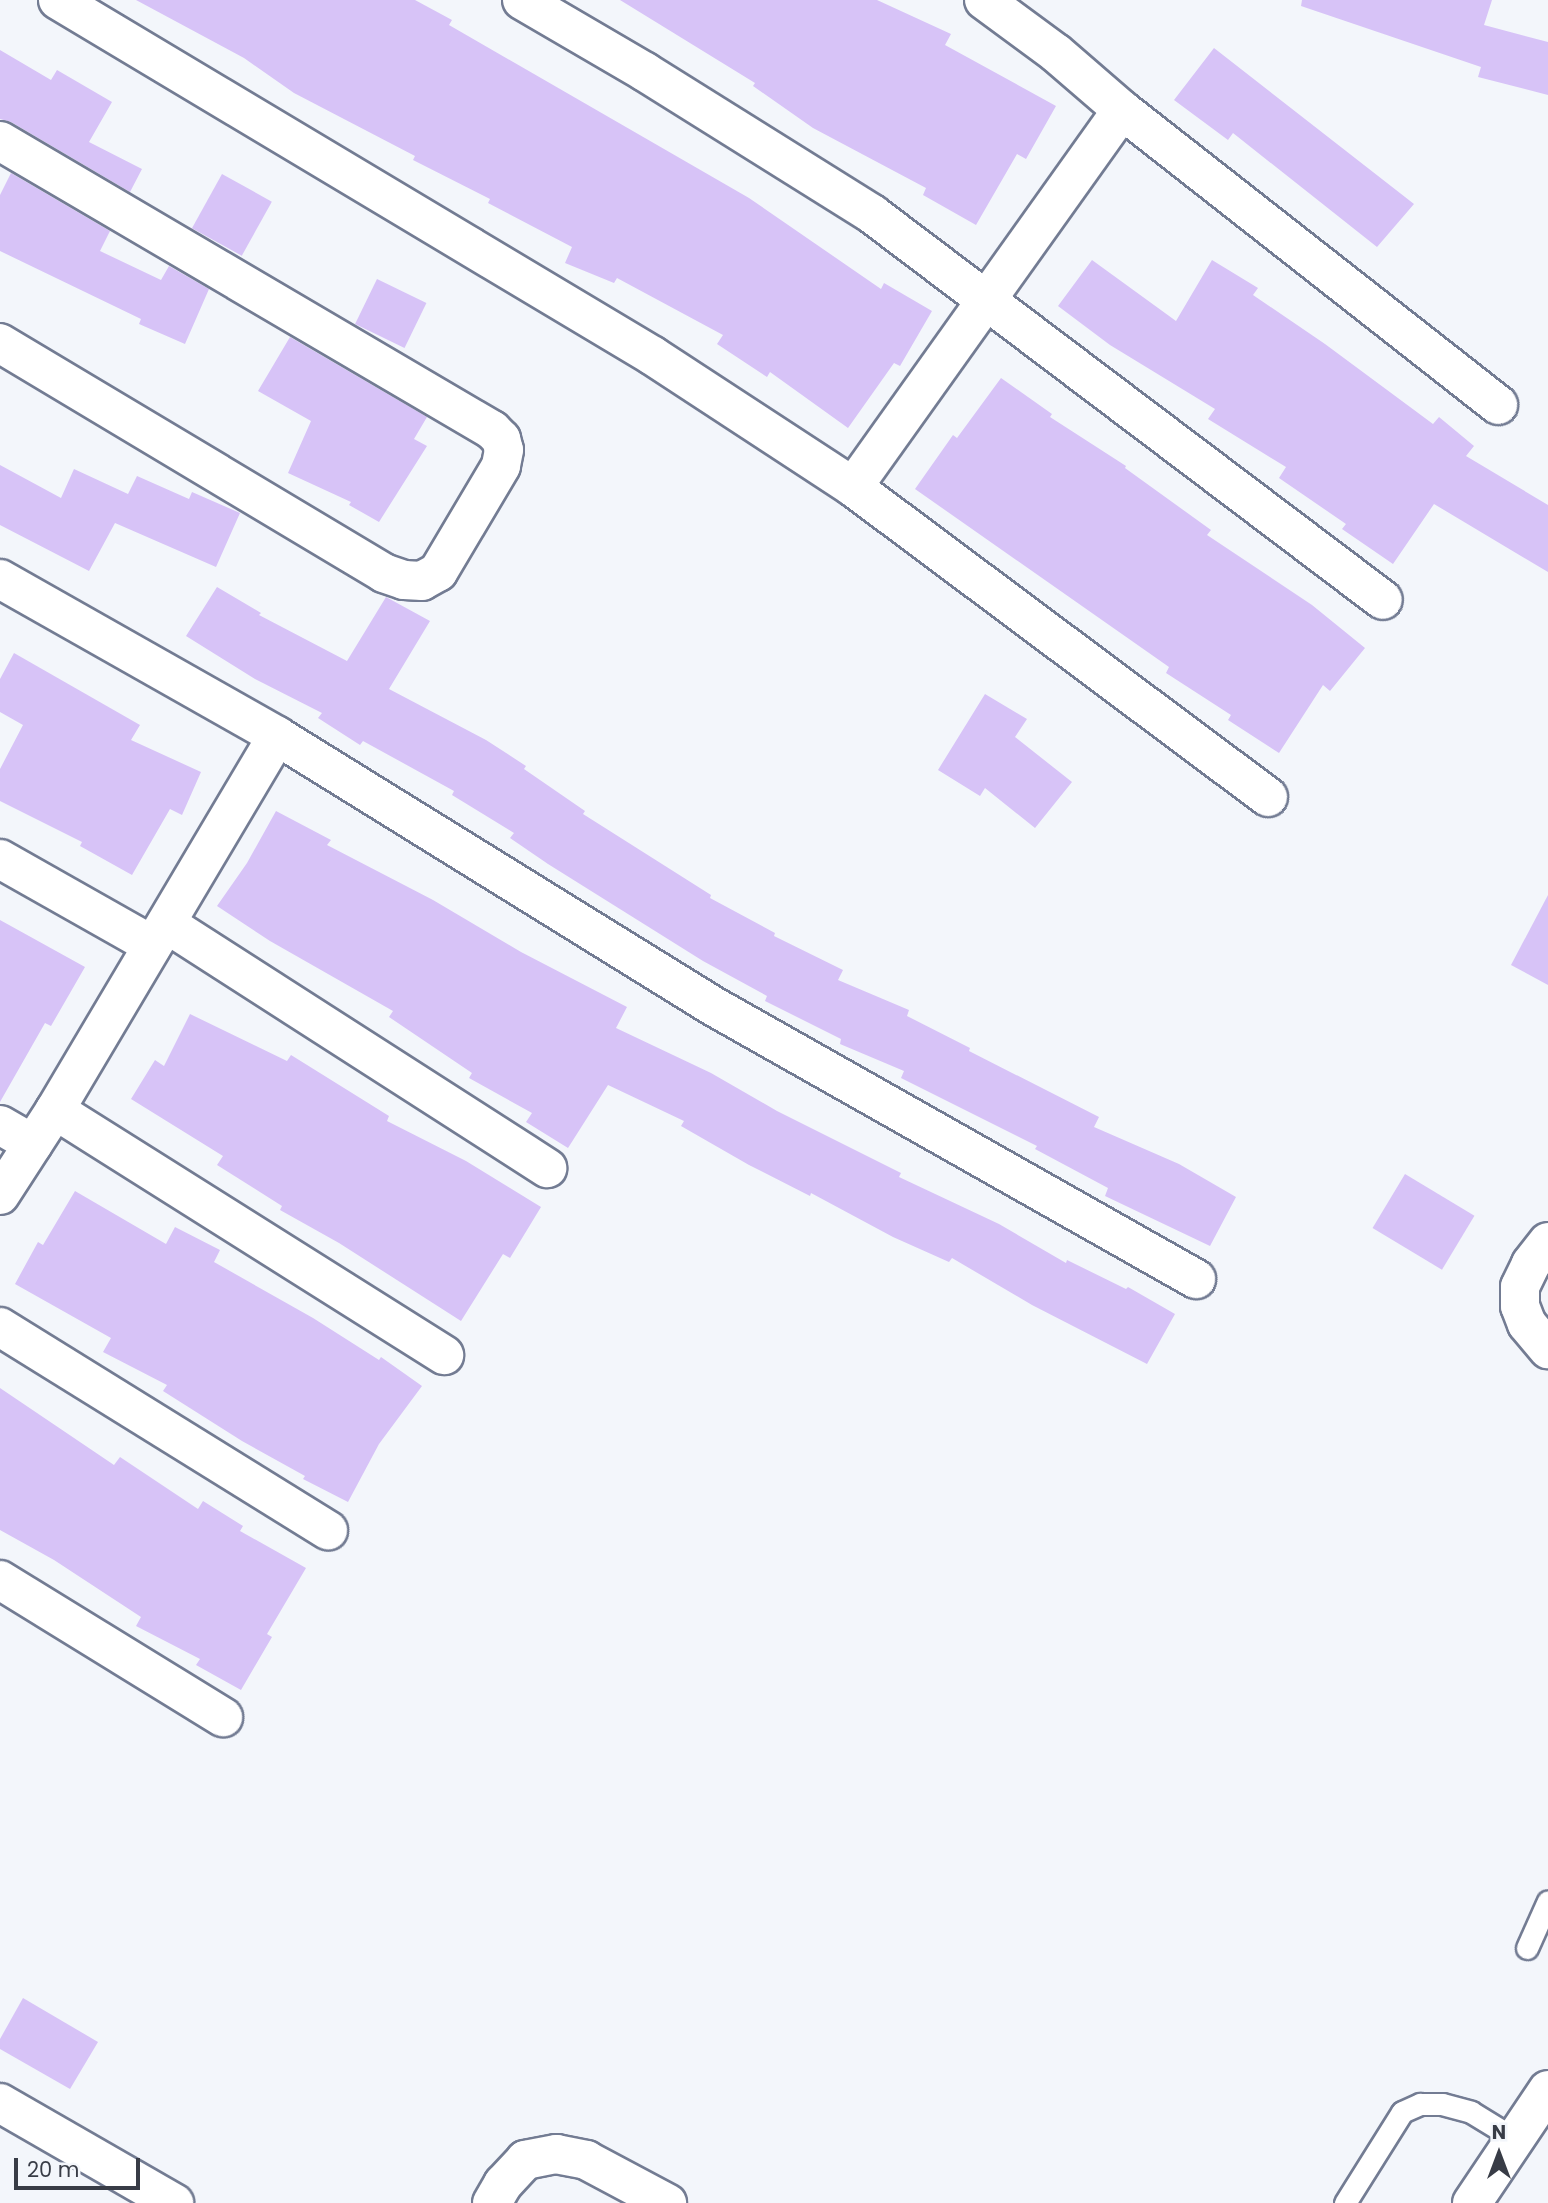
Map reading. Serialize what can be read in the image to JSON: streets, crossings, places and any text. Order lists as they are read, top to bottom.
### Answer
{
  "scale_bar": "20 m",
  "north": "top"
}
